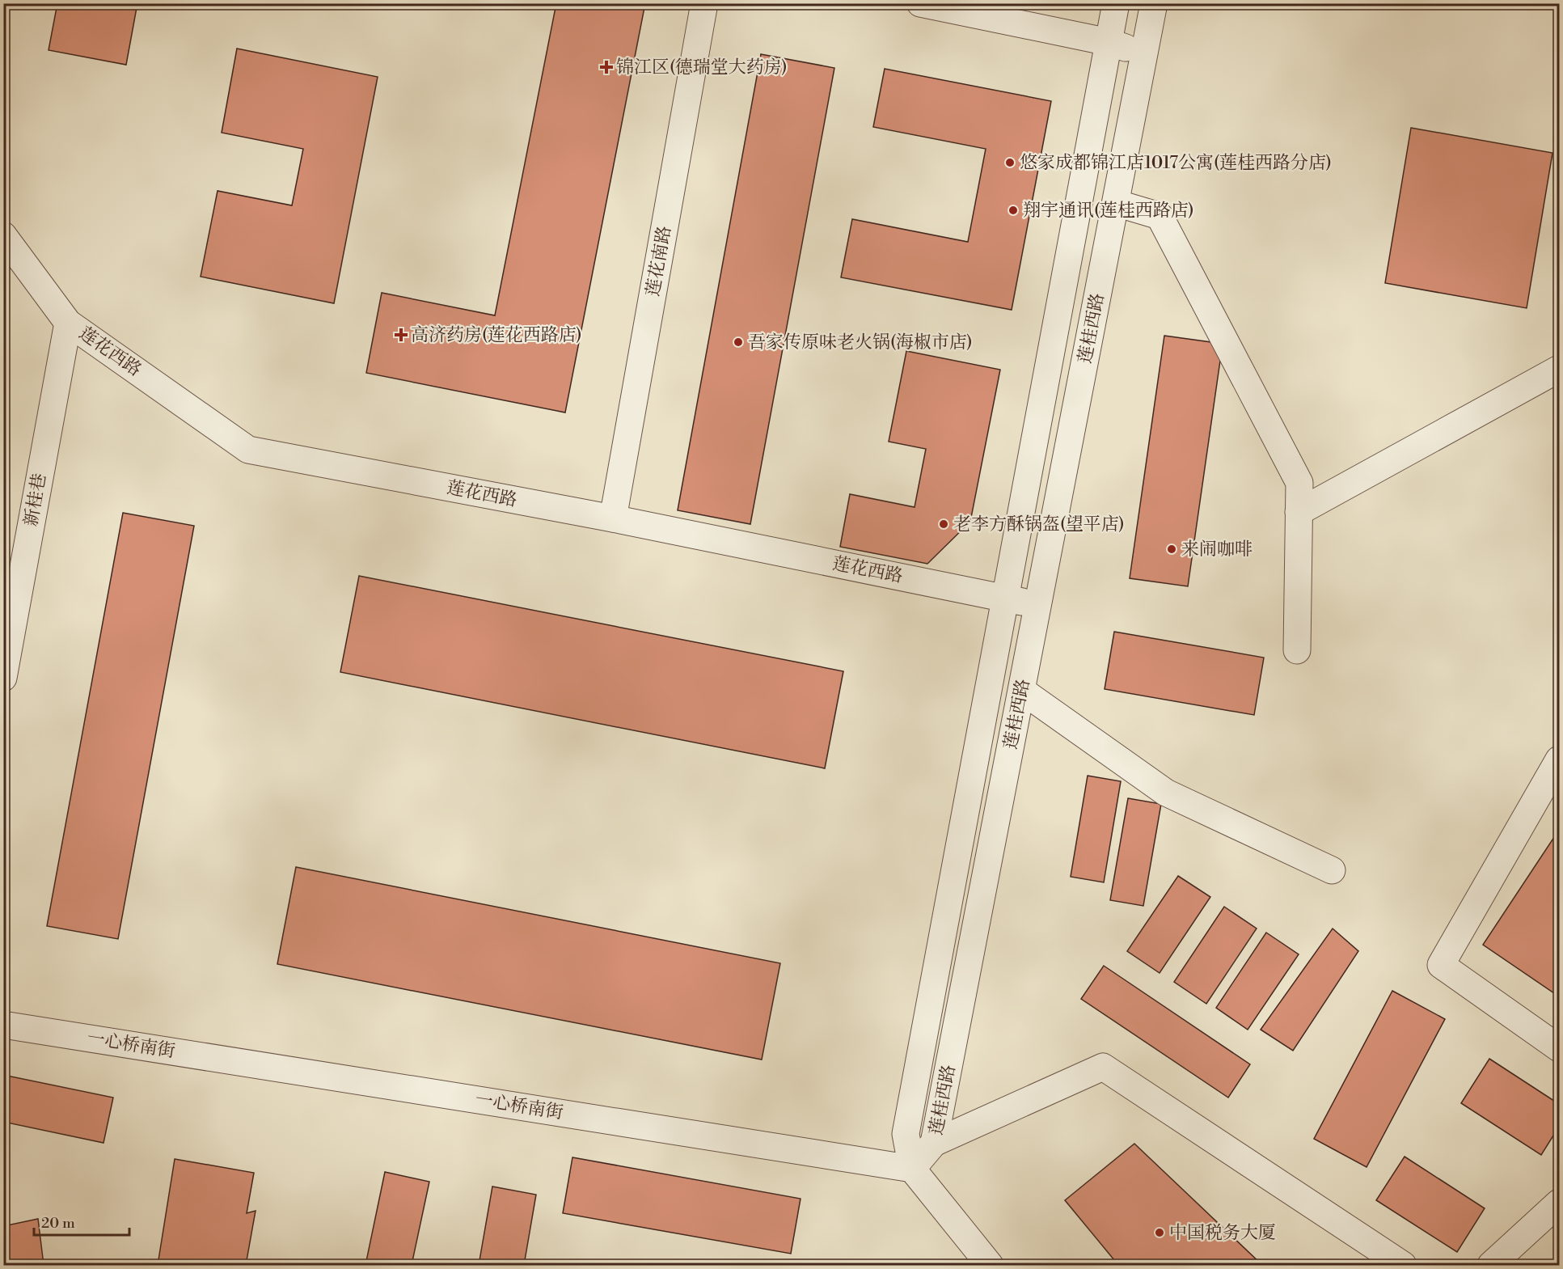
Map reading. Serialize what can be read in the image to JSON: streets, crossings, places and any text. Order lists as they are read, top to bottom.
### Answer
{
  "streets": {
    "street": [
      "莲花南路",
      "莲桂西路",
      "莲花西路",
      "新桂巷",
      "一心桥南街"
    ]
  },
  "crossings": [
    ["莲花南路", "莲花西路"],
    ["莲桂西路", "莲花西路"],
    ["莲桂西路", "一心桥南街"],
    ["莲花西路", "新桂巷"]
  ],
  "places": {
    "health": ["锦江区(德瑞堂大药房)", "高济药房(莲花西路店)"],
    "other": [
      "悠家成都锦江店1017公寓(莲桂西路分店)",
      "翔宇通讯(莲桂西路店)",
      "吾家传原味老火锅(海椒市店)",
      "老李方酥锅盔(望平店)",
      "来闹咖啡",
      "中国税务大厦"
    ]
  },
  "scale_bar": "20 m"
}
